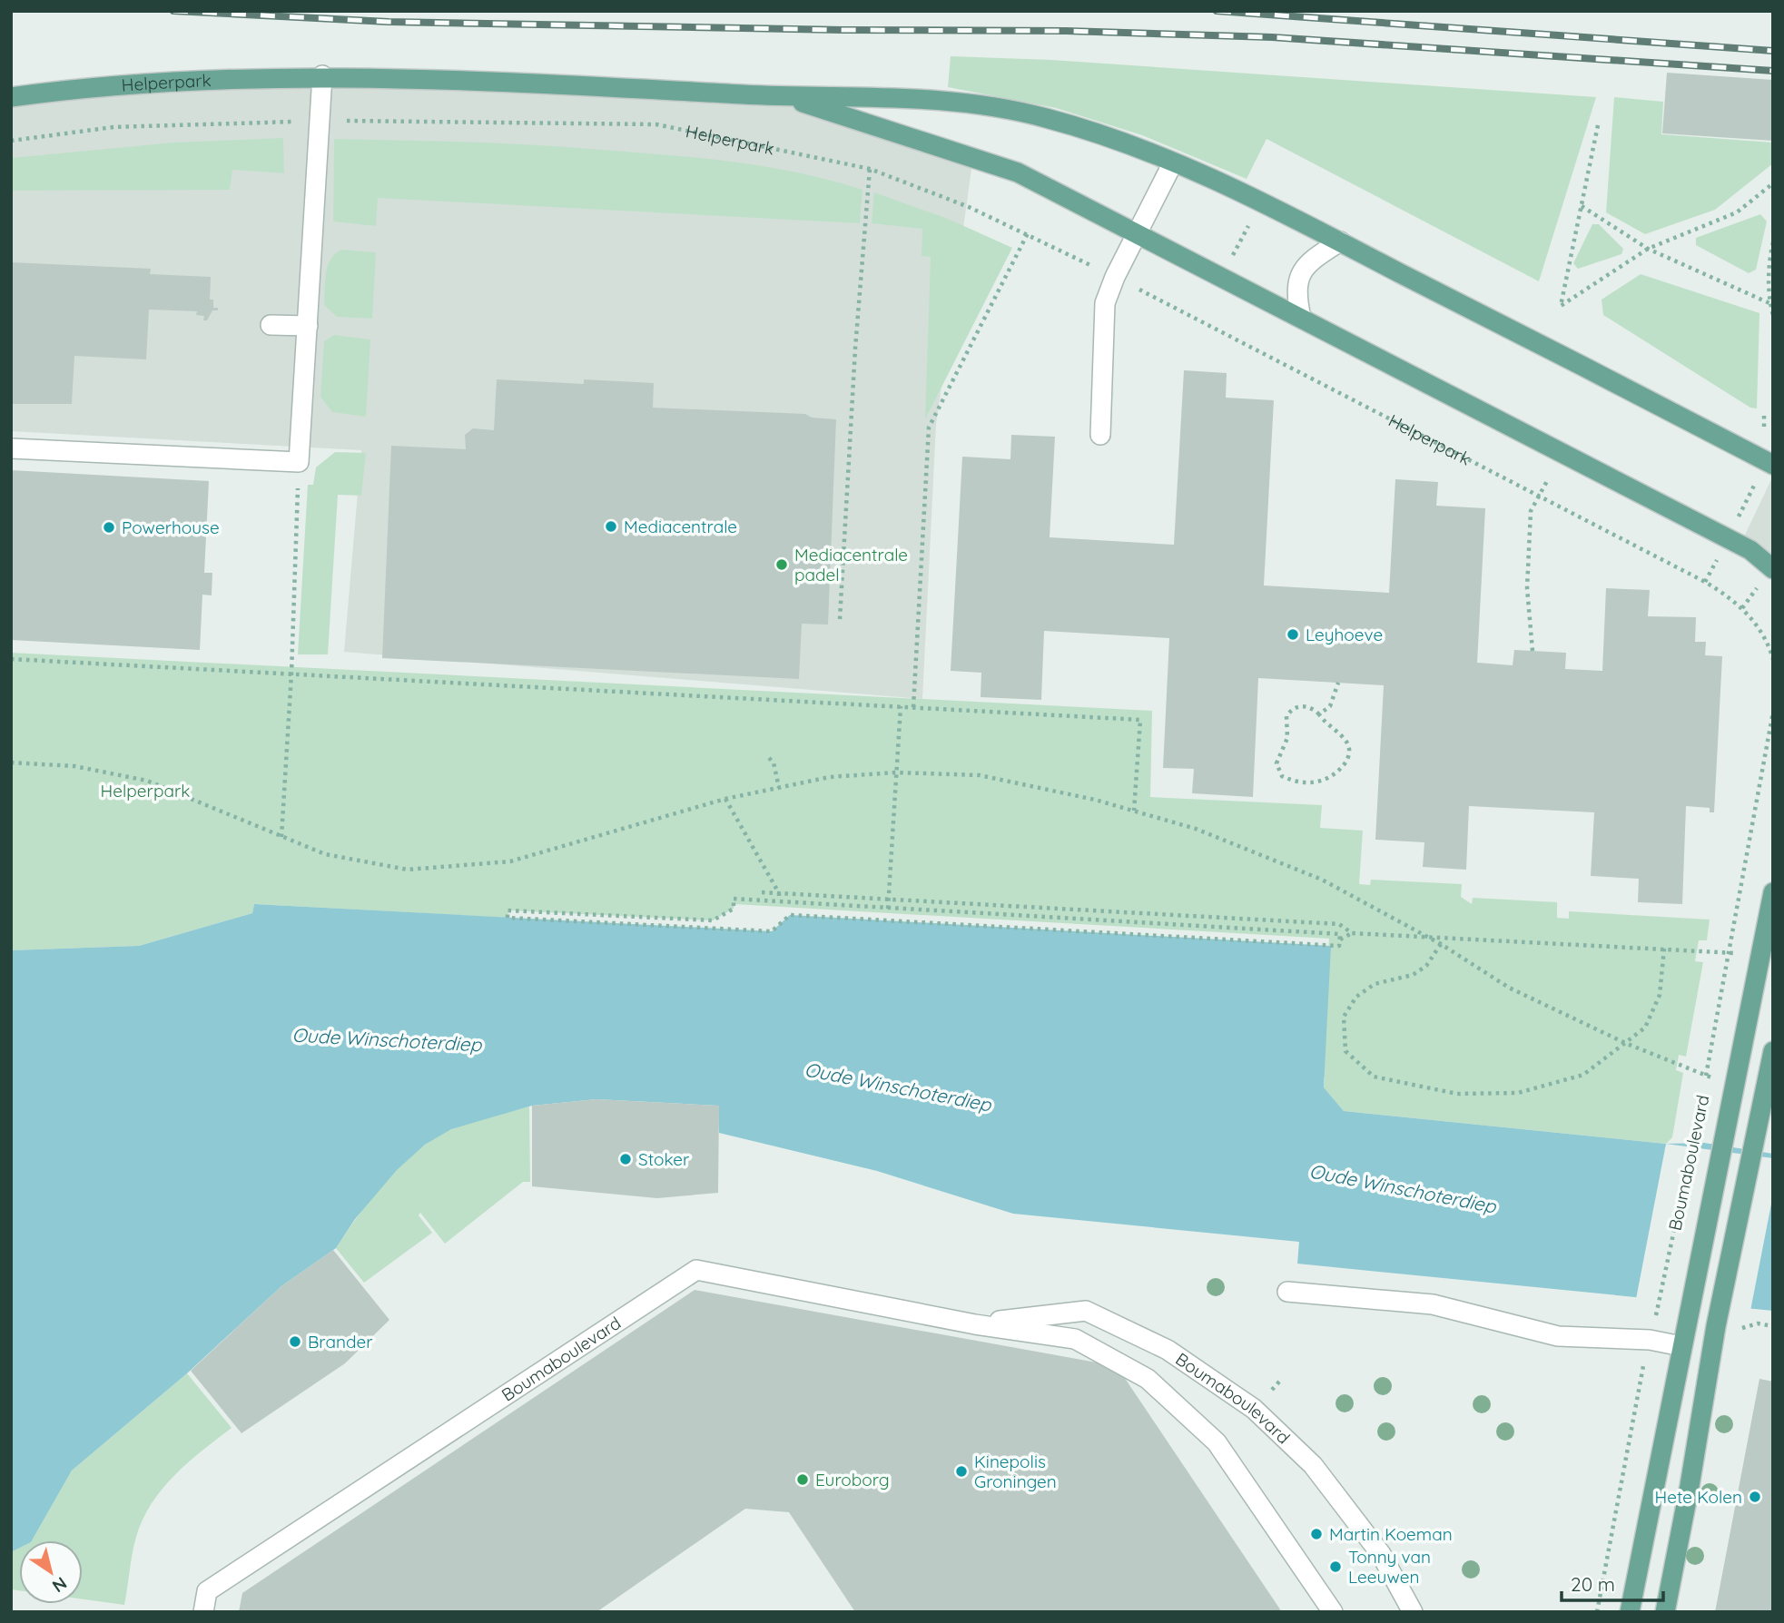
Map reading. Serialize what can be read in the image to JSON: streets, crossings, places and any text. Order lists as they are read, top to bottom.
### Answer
{
  "streets": {
    "main road": ["Helperpark", "Boumaboulevard"]
  },
  "water": ["Oude Winschoterdiep"],
  "parks": ["Helperpark"],
  "places": [
    "Mediacentrale",
    "Powerhouse",
    "Mediacentrale padel",
    "Leyhoeve",
    "Stoker",
    "Brander",
    "Kinepolis Groningen",
    "Euroborg",
    "Hete Kolen",
    "Martin Koeman",
    "Tonny van Leeuwen"
  ],
  "scale_bar": "20 m",
  "north": "bottom right"
}
